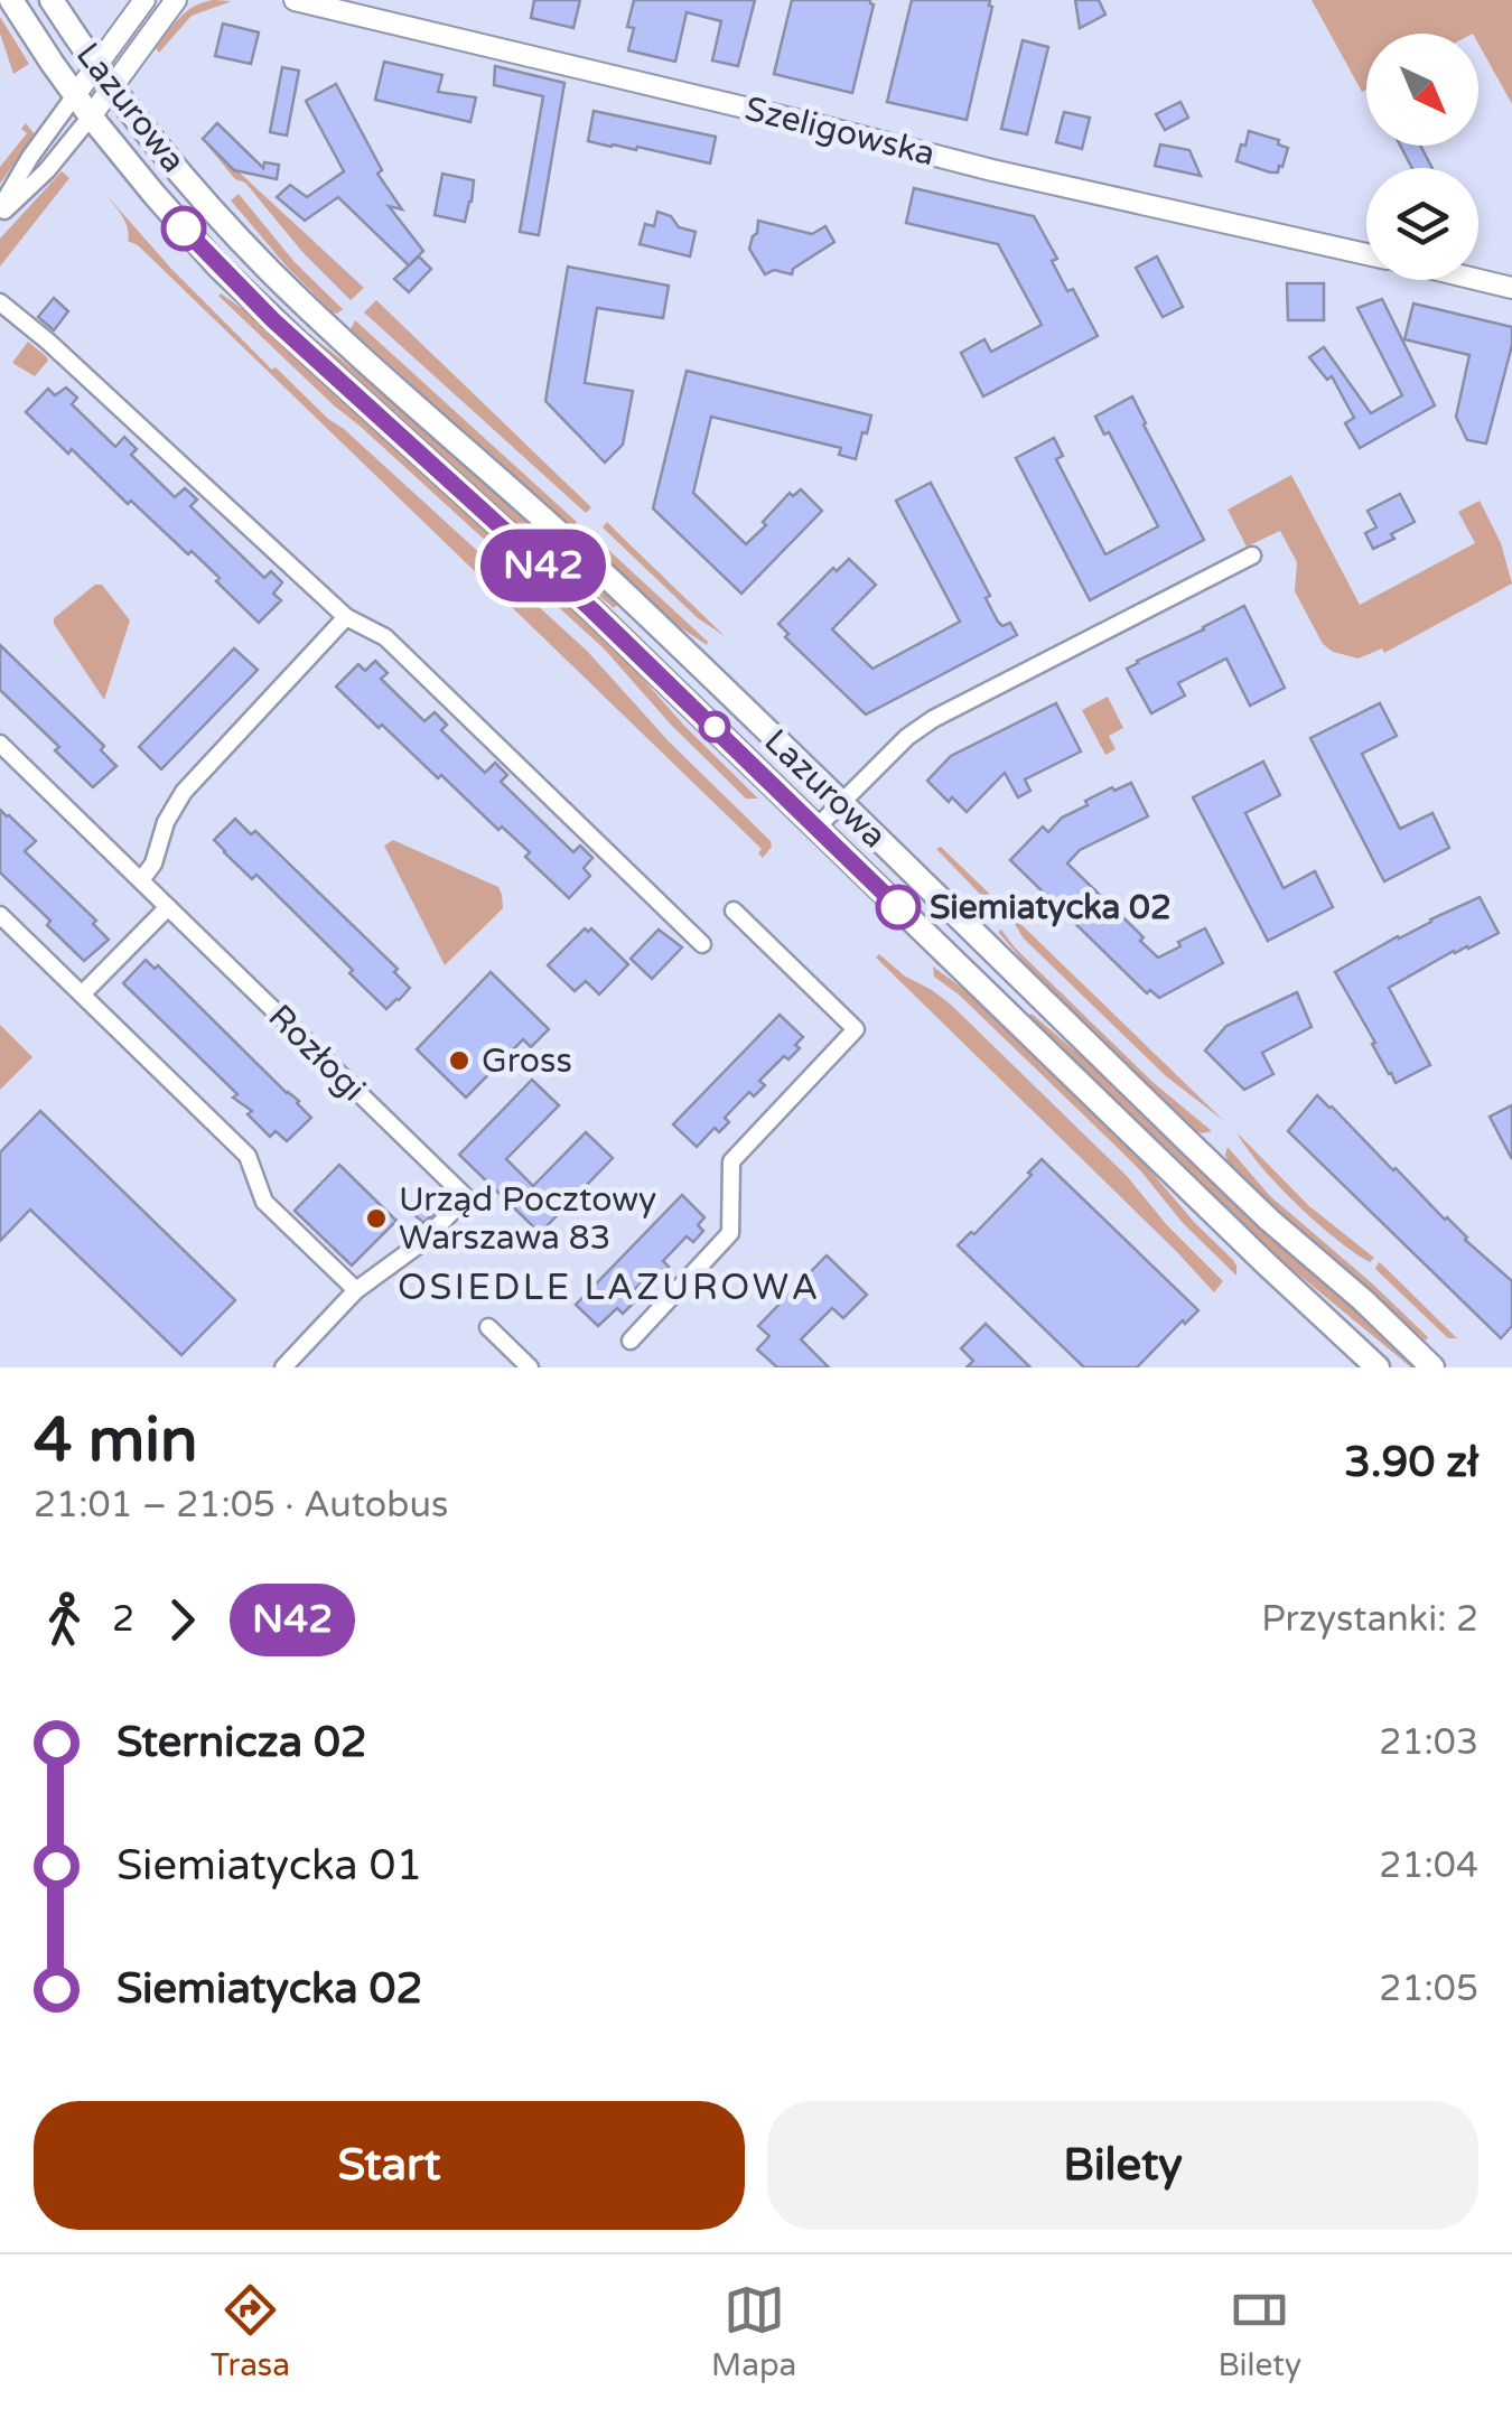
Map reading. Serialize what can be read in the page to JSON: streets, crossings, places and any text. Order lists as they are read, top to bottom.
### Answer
{
  "streets": {
    "main road": ["Lazurowa"],
    "street": ["Szeligowska", "Rozłogi"]
  },
  "districts": ["OSIEDLE LAZUROWA"],
  "places": ["Siemiatycka 02", "Gross", "Urząd Pocztowy Warszawa 83"],
  "lines": ["bus line N42"],
  "north": "bottom right",
  "page": {
    "on_map": "N42",
    "heading": ["4 min", "21:01 – 21:05 · Autobus", "3.90 zł"],
    "legs": ["2", "N42", "Przystanki: 2"],
    "list": [
      {
        "name": "Sternicza 02",
        "value": "21:03"
      },
      {
        "name": "Siemiatycka 01",
        "value": "21:04"
      },
      {
        "name": "Siemiatycka 02",
        "value": "21:05"
      }
    ],
    "buttons": ["Start", "Bilety"],
    "tabs": ["Trasa", "Mapa", "Bilety"]
  }
}
